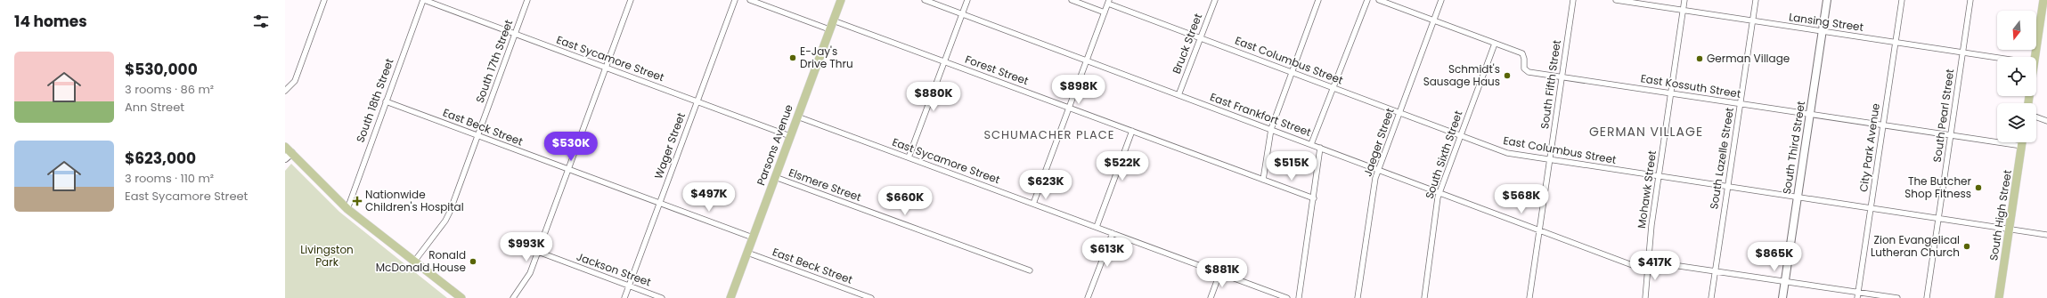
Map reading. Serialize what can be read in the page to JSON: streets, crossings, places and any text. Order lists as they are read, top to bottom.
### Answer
{
  "streets": {
    "main road": ["Parsons Avenue", "South High Street"],
    "street": [
      "Lansing Street",
      "Bruck Street",
      "East Sycamore Street",
      "East Columbus Street",
      "South 17th Street",
      "Forest Street",
      "South Fifth Street",
      "East Kossuth Street",
      "South 18th Street",
      "East Frankfort Street",
      "South Pearl Street",
      "East Beck Street",
      "Jaeger Street",
      "Wager Street",
      "South Third Street",
      "City Park Avenue",
      "South Sixth Street",
      "South Lazelle Street",
      "Elsmere Street",
      "Mohawk Street",
      "Jackson Street"
    ]
  },
  "crossings": [
    ["Lansing Street", "South Pearl Street"],
    ["Lansing Street", "South Third Street"],
    ["Lansing Street", "City Park Avenue"],
    ["Lansing Street", "South Lazelle Street"],
    ["Lansing Street", "Mohawk Street"],
    ["Bruck Street", "East Columbus Street"],
    ["Bruck Street", "East Frankfort Street"],
    ["East Sycamore Street", "South 17th Street"],
    ["East Sycamore Street", "South 18th Street"],
    ["East Sycamore Street", "Parsons Avenue"],
    ["East Sycamore Street", "Wager Street"],
    ["East Columbus Street", "South Fifth Street"],
    ["East Columbus Street", "South Pearl Street"],
    ["East Columbus Street", "Jaeger Street"],
    ["East Columbus Street", "South Third Street"],
    ["East Columbus Street", "City Park Avenue"],
    ["East Columbus Street", "South Sixth Street"],
    ["East Columbus Street", "South Lazelle Street"],
    ["East Columbus Street", "Mohawk Street"],
    ["East Columbus Street", "South High Street"],
    ["South 17th Street", "East Beck Street"],
    ["Forest Street", "Parsons Avenue"],
    ["South Fifth Street", "East Kossuth Street"],
    ["South Fifth Street", "East Frankfort Street"],
    ["East Kossuth Street", "South Pearl Street"],
    ["East Kossuth Street", "Jaeger Street"],
    ["East Kossuth Street", "South Third Street"],
    ["East Kossuth Street", "City Park Avenue"],
    ["East Kossuth Street", "South Sixth Street"],
    ["East Kossuth Street", "South Lazelle Street"],
    ["East Kossuth Street", "Mohawk Street"],
    ["East Kossuth Street", "South High Street"],
    ["South 18th Street", "East Beck Street"],
    ["East Frankfort Street", "Jaeger Street"],
    ["East Frankfort Street", "South Sixth Street"],
    ["East Frankfort Street", "Mohawk Street"],
    ["East Beck Street", "Parsons Avenue"],
    ["East Beck Street", "Wager Street"],
    ["Parsons Avenue", "Elsmere Street"],
    ["Wager Street", "Jackson Street"]
  ],
  "districts": ["GERMAN VILLAGE", "SCHUMACHER PLACE"],
  "parks": ["Livingston Park"],
  "places": {
    "other": [
      "E-Jay's Drive Thru",
      "German Village",
      "Schmidt's Sausage Haus",
      "The Butcher Shop Fitness",
      "Zion Evangelical Lutheran Church",
      "Ronald McDonald House"
    ],
    "health": ["Nationwide Children's Hospital"]
  },
  "north": "bottom",
  "page": {
    "heading": "14 homes",
    "list": [
      {
        "name": "$530,000",
        "note": "3 rooms · 86 m² · Ann Street"
      },
      {
        "name": "$623,000",
        "note": "3 rooms · 110 m² · East Sycamore Street"
      }
    ],
    "price": [
      "$898K",
      "$880K",
      "$530K",
      "$522K",
      "$515K",
      "$623K",
      "$497K",
      "$568K",
      "$660K",
      "$993K",
      "$613K",
      "$865K",
      "$417K",
      "$881K"
    ]
  }
}
